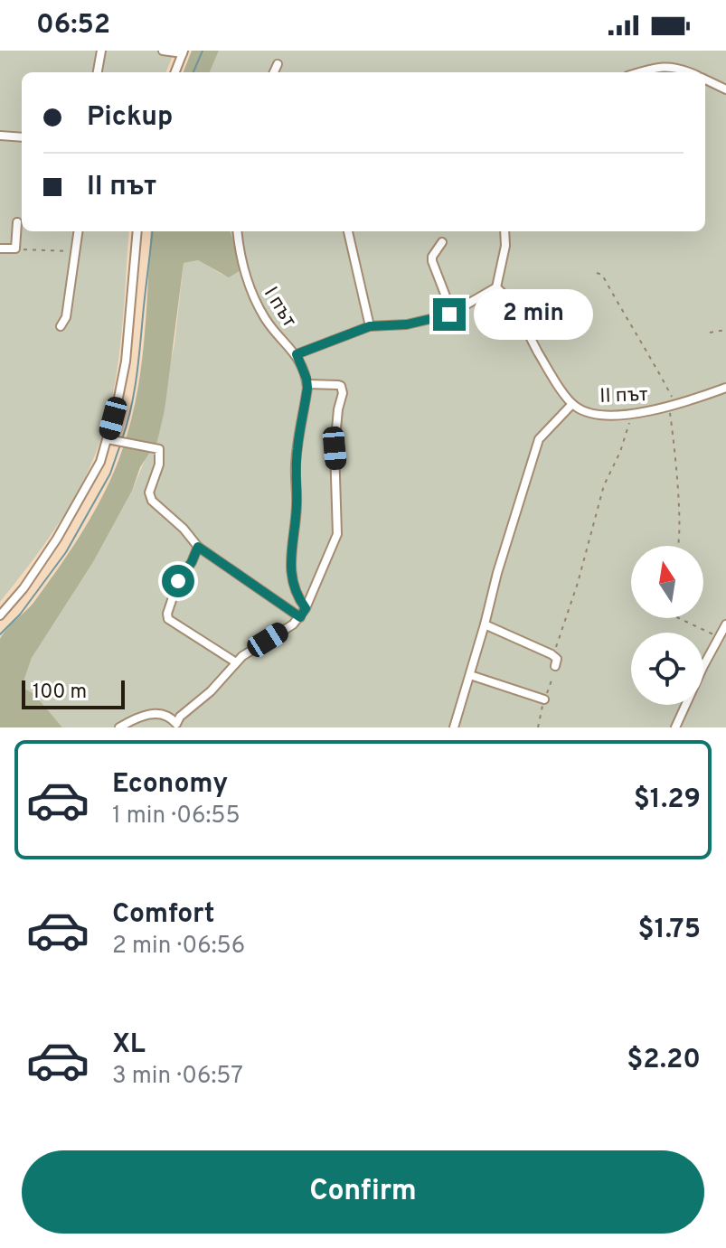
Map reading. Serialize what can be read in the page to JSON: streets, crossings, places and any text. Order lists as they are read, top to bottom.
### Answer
{
  "streets": {
    "street": ["І път", "ІІ път"]
  },
  "scale_bar": "100 m",
  "north": "top",
  "page": {
    "status": "06:52",
    "banner": ["Pickup", "ІІ път"],
    "bubble": "2 min",
    "scale": "100 m",
    "list": [
      {
        "name": "Economy",
        "note": "1 min · 06:55",
        "value": "$1.29"
      },
      {
        "name": "Comfort",
        "note": "2 min · 06:56",
        "value": "$1.75"
      },
      {
        "name": "XL",
        "note": "3 min · 06:57",
        "value": "$2.20"
      }
    ],
    "buttons": "Confirm"
  }
}
